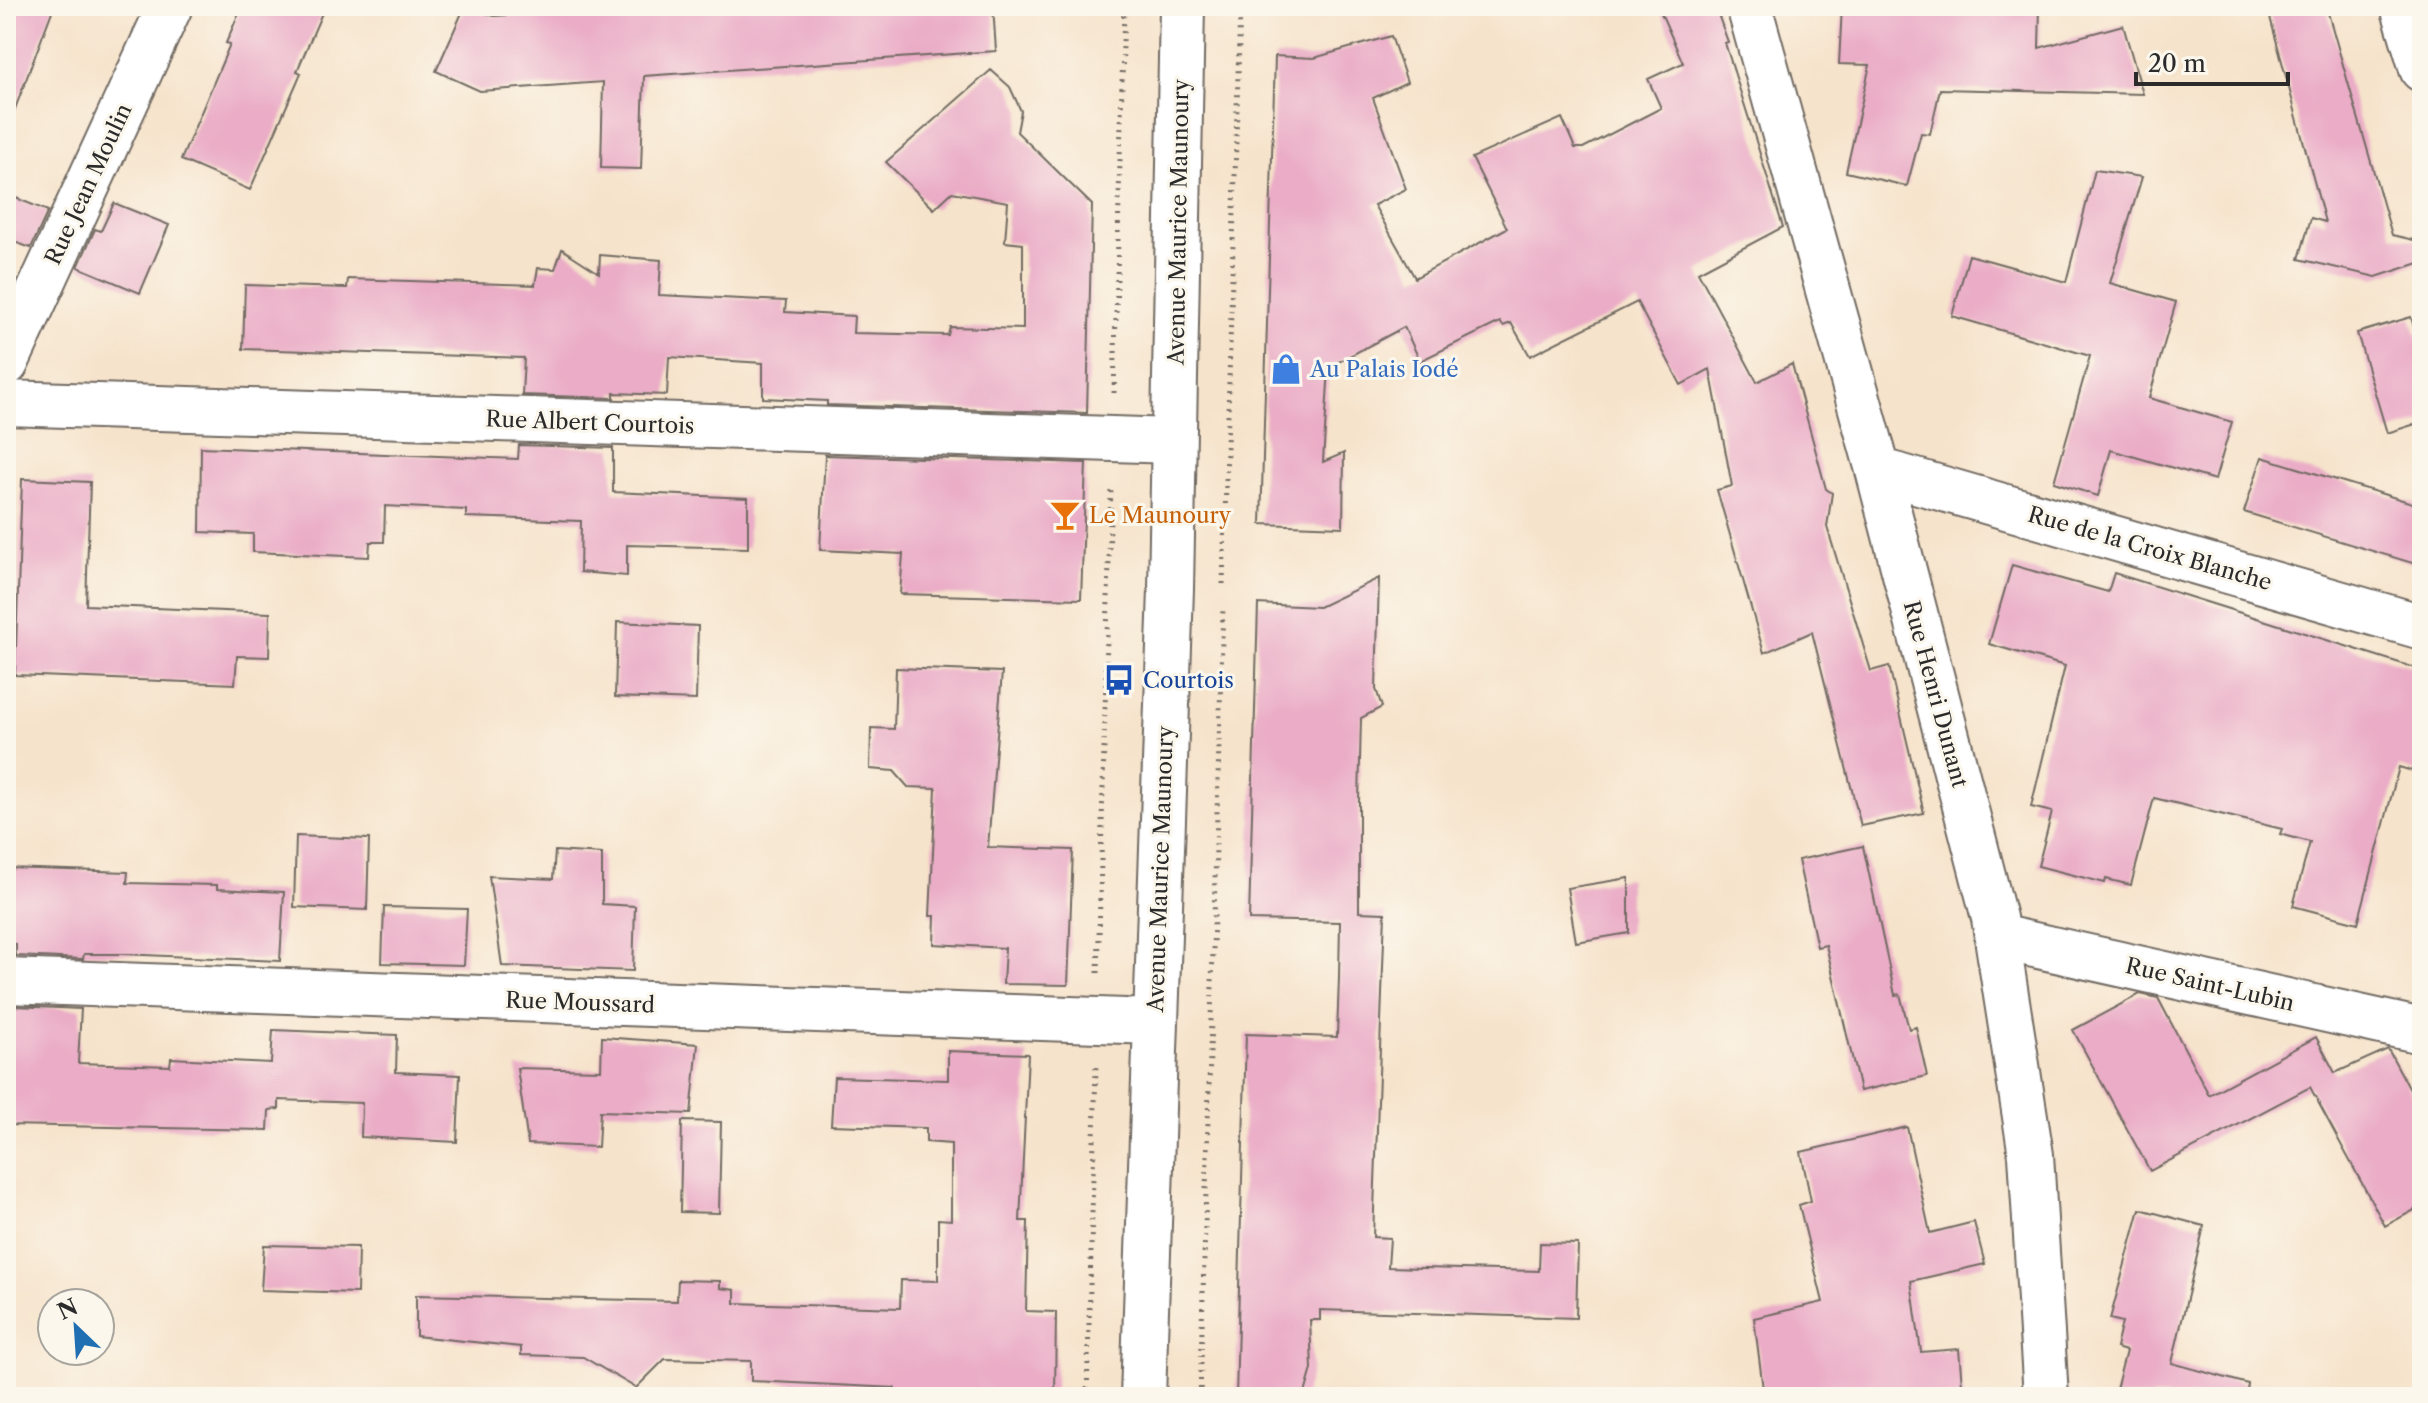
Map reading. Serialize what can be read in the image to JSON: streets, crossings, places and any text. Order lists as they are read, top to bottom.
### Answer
{
  "streets": {
    "street": [
      "Rue Jean Moulin",
      "Avenue Maurice Maunoury",
      "Rue Albert Courtois",
      "Rue de la Croix Blanche",
      "Rue Henri Dunant",
      "Rue Saint-Lubin",
      "Rue Moussard"
    ]
  },
  "crossings": [
    ["Avenue Maurice Maunoury", "Rue Albert Courtois"],
    ["Avenue Maurice Maunoury", "Rue Moussard"],
    ["Rue de la Croix Blanche", "Rue Henri Dunant"],
    ["Rue Henri Dunant", "Rue Saint-Lubin"]
  ],
  "places": {
    "shop": ["Au Palais Iodé"],
    "bar": ["Le Maunoury"],
    "bus stop": ["Courtois"]
  },
  "scale_bar": "20 m",
  "north": "top left"
}
